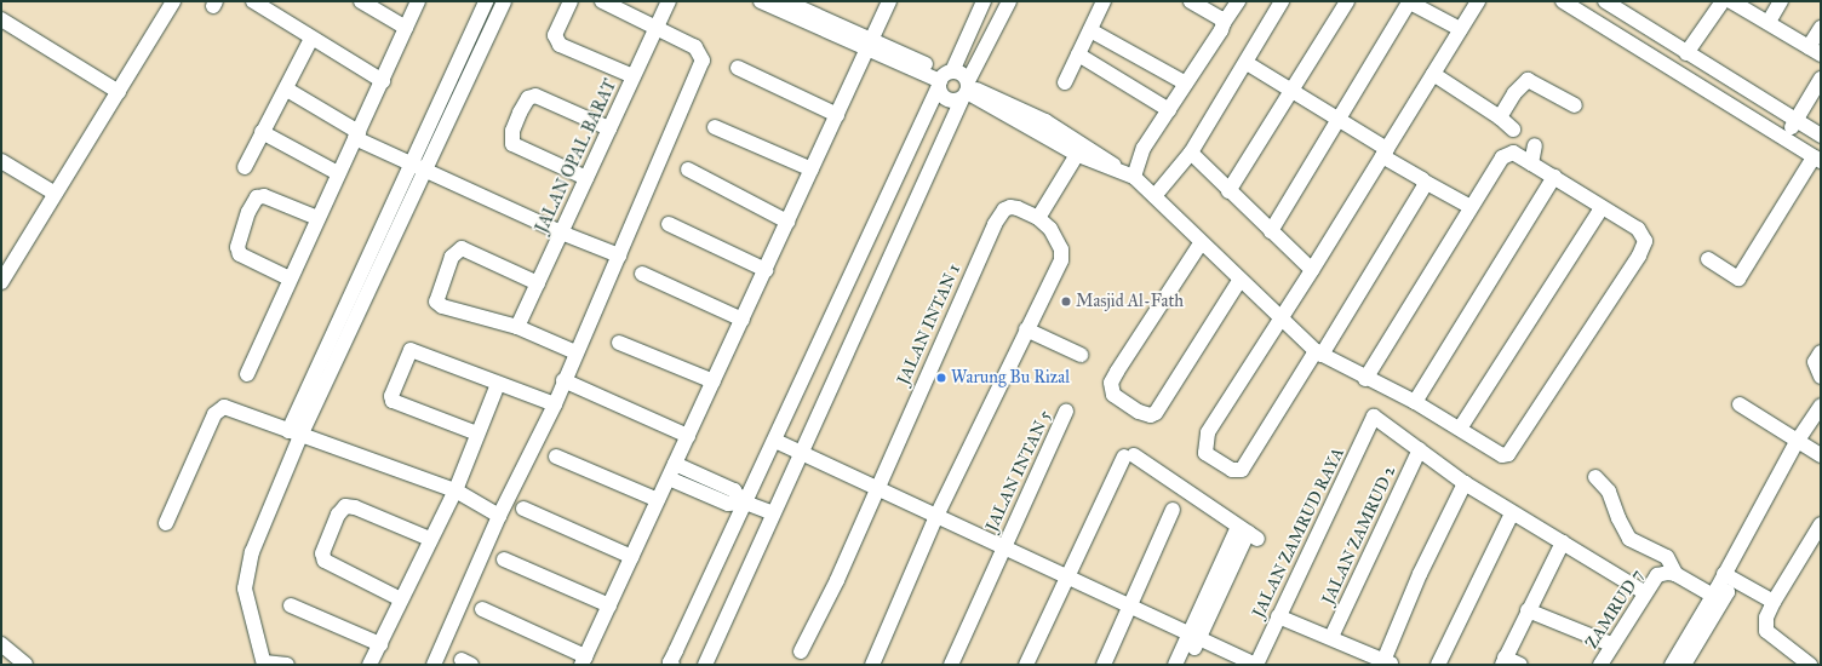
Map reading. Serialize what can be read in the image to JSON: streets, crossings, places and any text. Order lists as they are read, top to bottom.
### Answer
{
  "streets": {
    "street": [
      "JALAN OPAL BARAT",
      "JALAN INTAN 1",
      "JALAN INTAN 5",
      "JALAN ZAMRUD RAYA",
      "JALAN ZAMRUD 2",
      "ZAMRUD 7"
    ]
  },
  "crossings": [
    ["JALAN ZAMRUD RAYA", "JALAN ZAMRUD 2"]
  ],
  "places": ["Masjid Al-Fath", "Warung Bu Rizal"]
}
